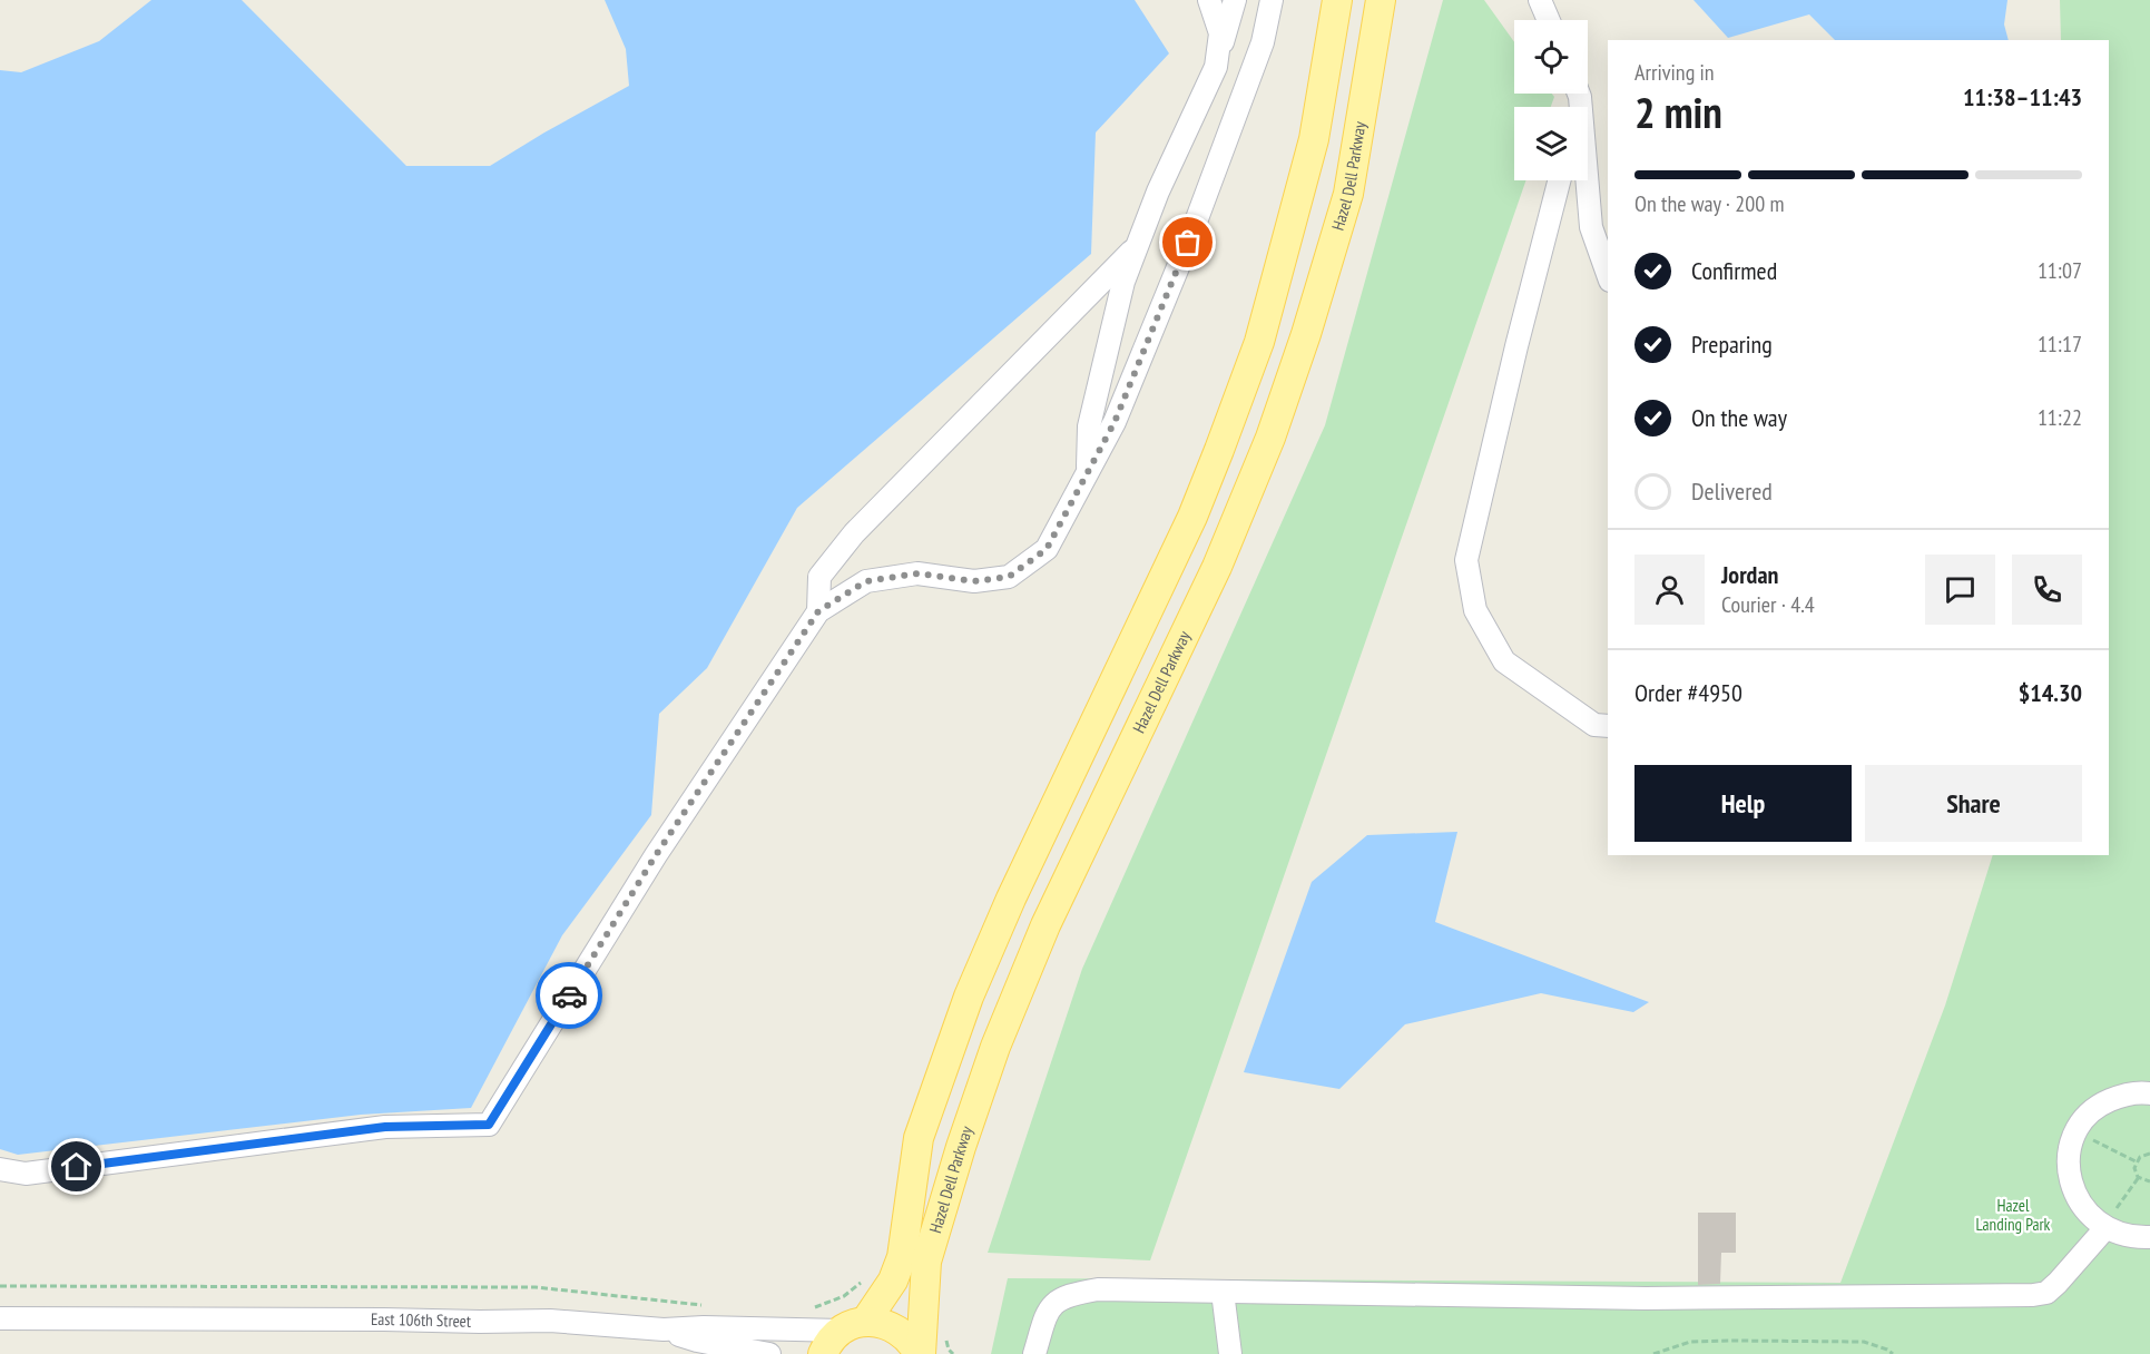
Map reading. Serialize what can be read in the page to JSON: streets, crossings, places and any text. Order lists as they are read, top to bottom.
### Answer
{
  "streets": {
    "main road": ["Hazel Dell Parkway"],
    "street": ["East 106th Street"]
  },
  "crossings": [
    ["Hazel Dell Parkway", "East 106th Street"]
  ],
  "parks": ["Hazel Landing Park"],
  "page": {
    "heading": ["2 min", "Arriving in", "11:38–11:43"],
    "panel": [
      "Jordan",
      "Courier · 4.4",
      "Order #4950",
      "$14.30"
    ],
    "bar": "On the way · 200 m",
    "list": [
      ["Confirmed", "11:07"],
      ["Preparing", "11:17"],
      ["On the way", "11:22"],
      "Delivered"
    ],
    "buttons": ["Help", "Share"]
  }
}
